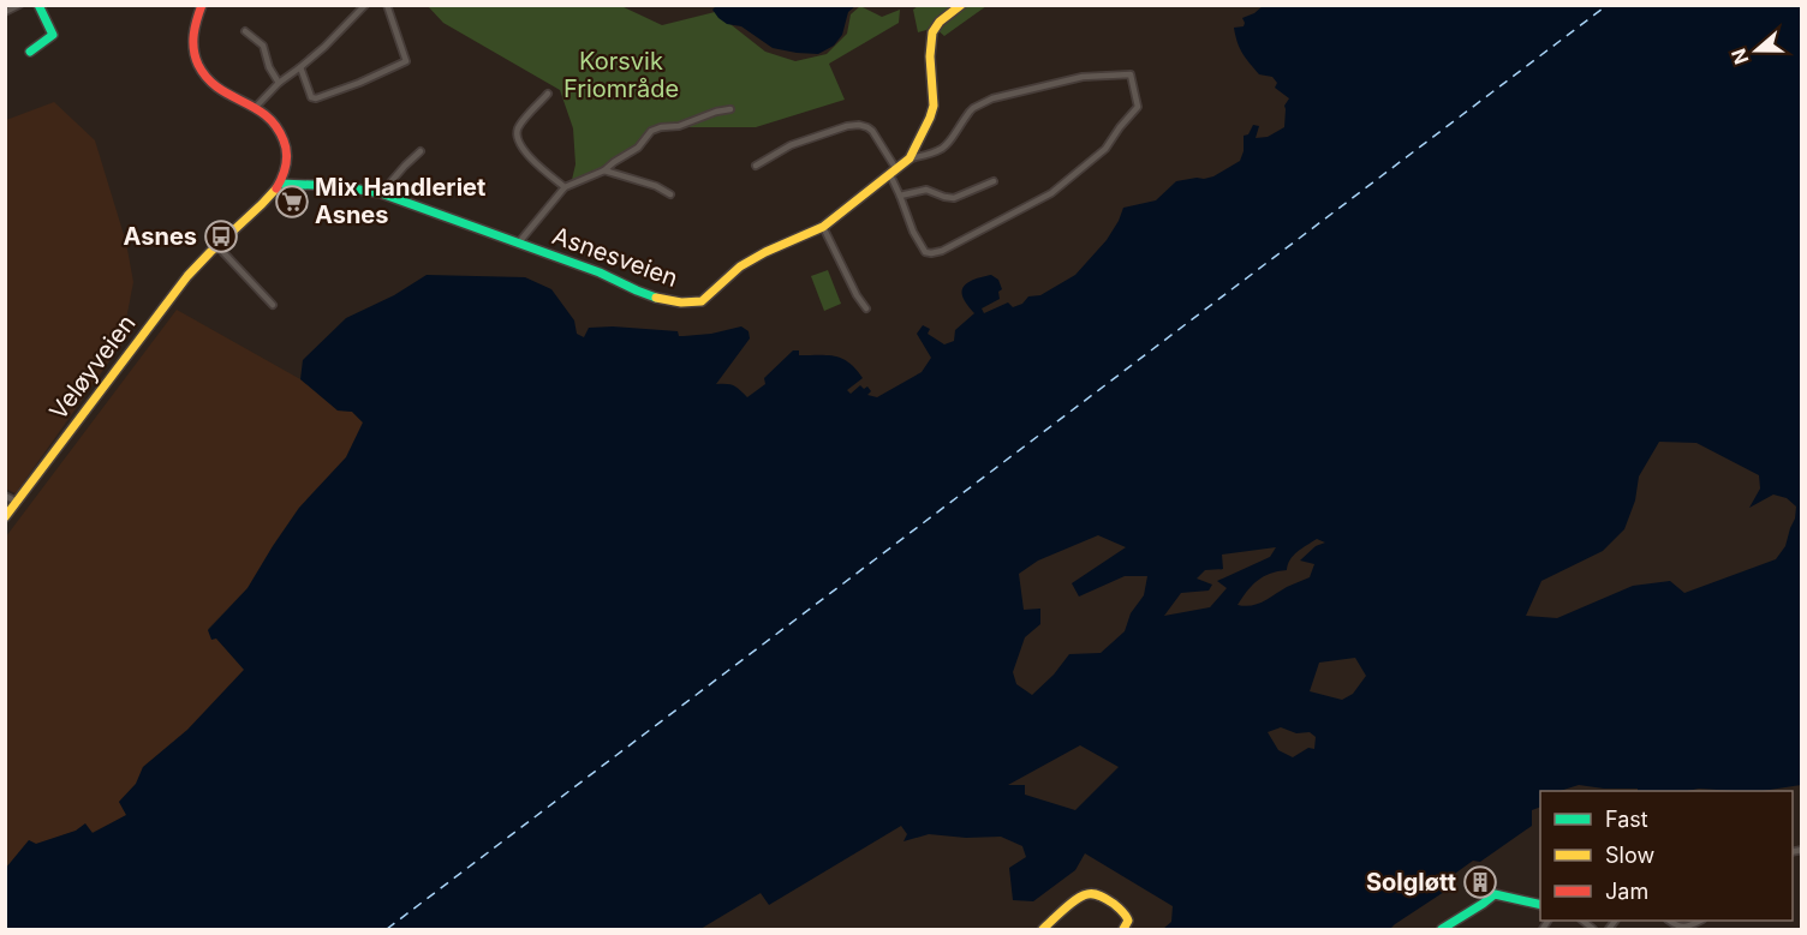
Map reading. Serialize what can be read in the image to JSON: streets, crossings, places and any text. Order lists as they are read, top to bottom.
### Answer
{
  "streets": {
    "street": ["Asnesveien", "Veløyveien"]
  },
  "crossings": [
    ["Asnesveien", "Veløyveien"]
  ],
  "parks": ["Korsvik Friområde"],
  "places": {
    "supermarket": ["Mix Handleriet Asnes"],
    "bus stop": ["Asnes"],
    "building": ["Solgløtt"]
  },
  "legend": ["Fast", "Slow", "Jam"],
  "north": "left"
}
